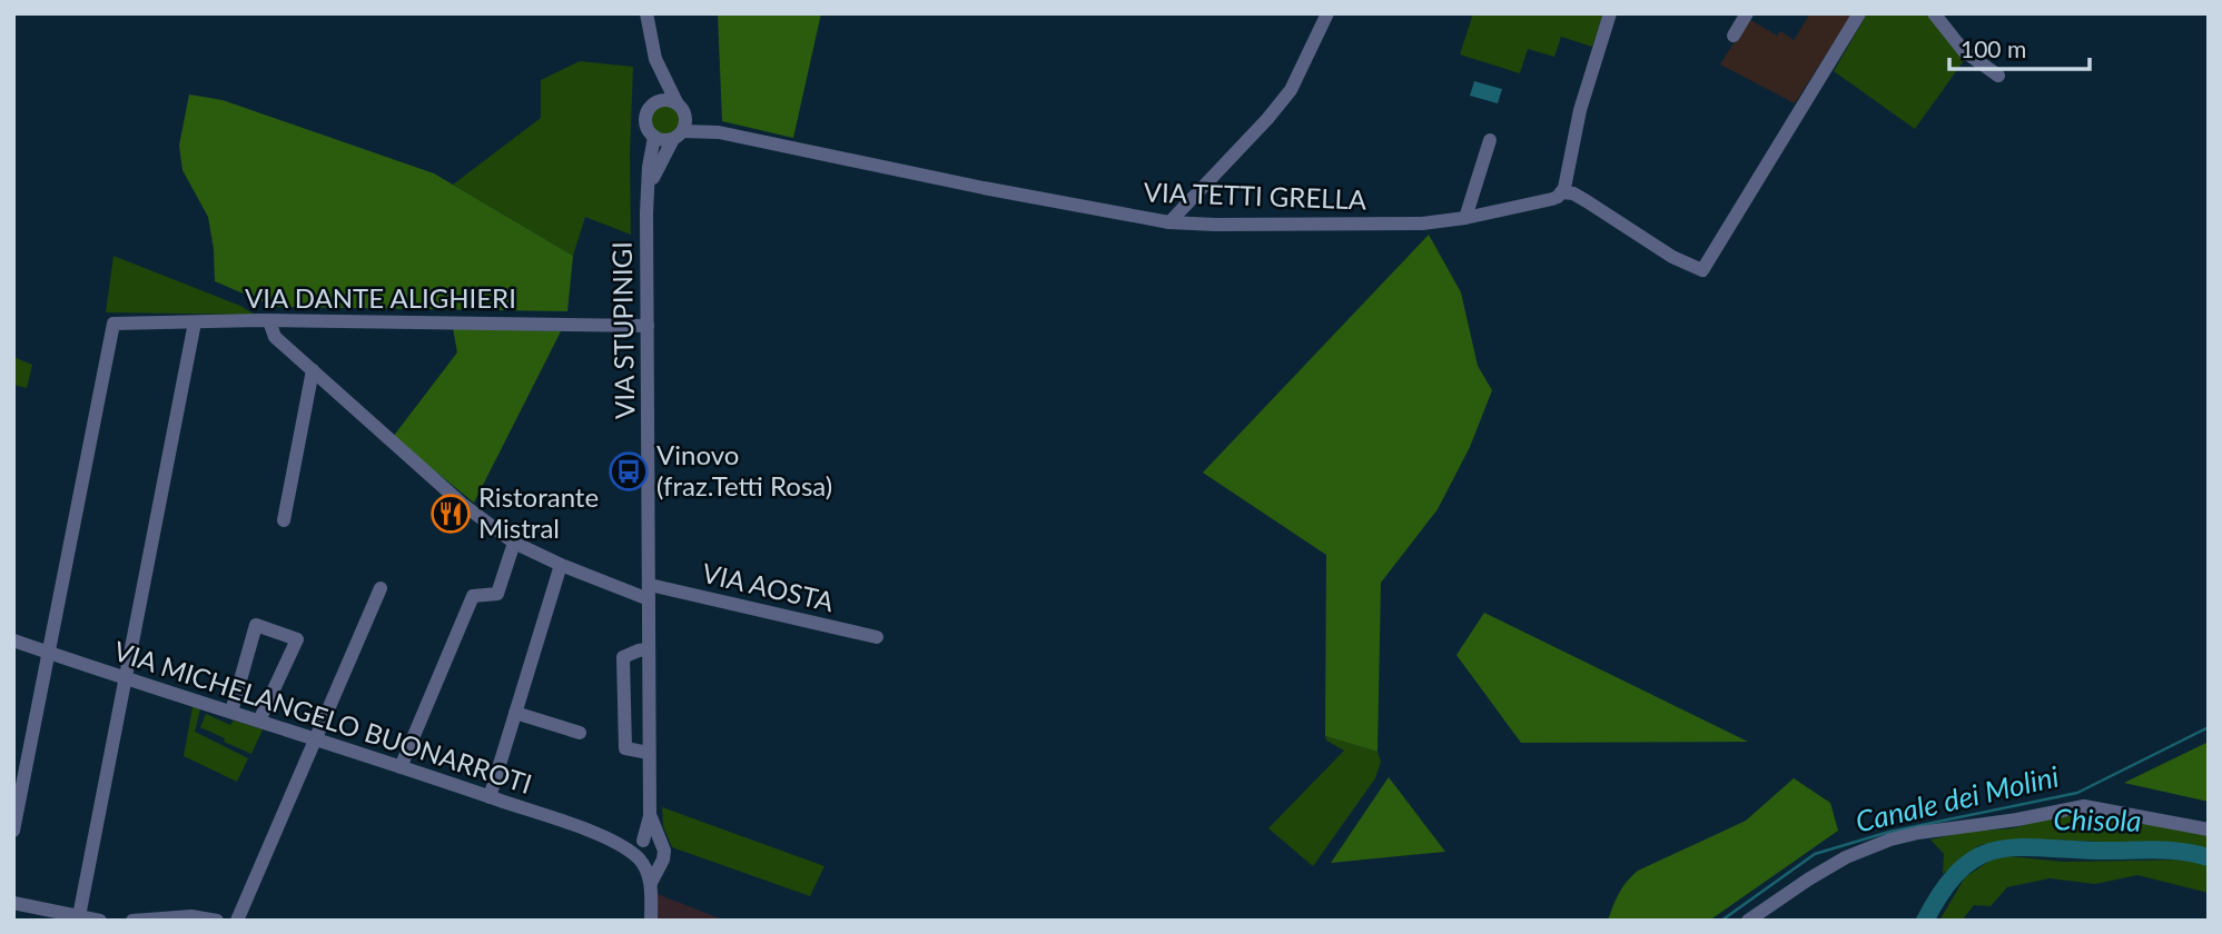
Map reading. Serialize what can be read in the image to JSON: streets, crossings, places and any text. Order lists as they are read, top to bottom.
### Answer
{
  "streets": {
    "street": [
      "VIA TETTI GRELLA",
      "VIA DANTE ALIGHIERI",
      "VIA STUPINIGI",
      "VIA AOSTA",
      "VIA MICHELANGELO BUONARROTI"
    ]
  },
  "crossings": [
    ["VIA TETTI GRELLA", "VIA STUPINIGI"],
    ["VIA DANTE ALIGHIERI", "VIA STUPINIGI"],
    ["VIA DANTE ALIGHIERI", "VIA AOSTA"],
    ["VIA DANTE ALIGHIERI", "VIA MICHELANGELO BUONARROTI"],
    ["VIA STUPINIGI", "VIA AOSTA"],
    ["VIA STUPINIGI", "VIA MICHELANGELO BUONARROTI"]
  ],
  "water": ["Canale dei Molini", "Chisola"],
  "places": {
    "bus stop": ["Vinovo (fraz.Tetti Rosa)"],
    "restaurant": ["Ristorante Mistral"]
  },
  "scale_bar": "100 m"
}
